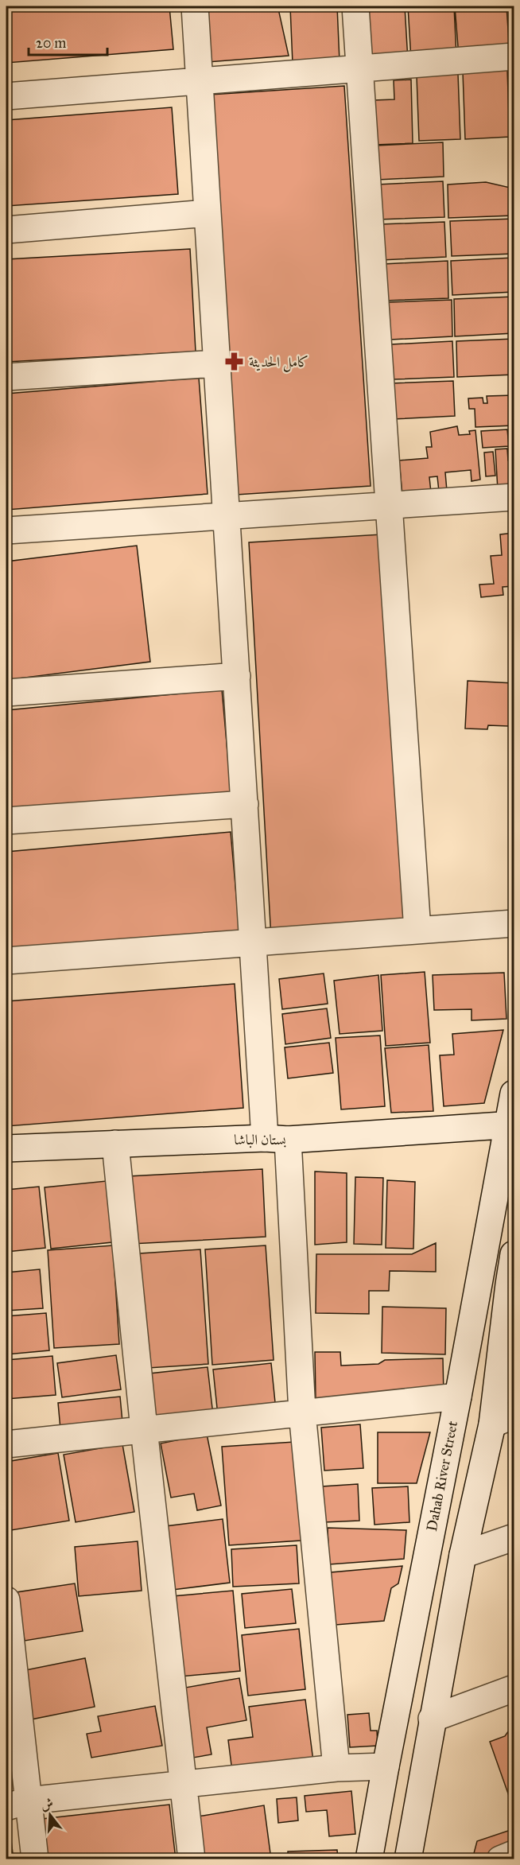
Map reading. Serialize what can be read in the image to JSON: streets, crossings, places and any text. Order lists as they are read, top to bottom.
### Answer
{
  "streets": {
    "street": ["بستان الباشا", "Dahab River Street"]
  },
  "crossings": [
    ["بستان الباشا", "Dahab River Street"]
  ],
  "places": {
    "pharmacy": ["كامل الحديثة"]
  },
  "scale_bar": "20 m",
  "north": "top"
}
